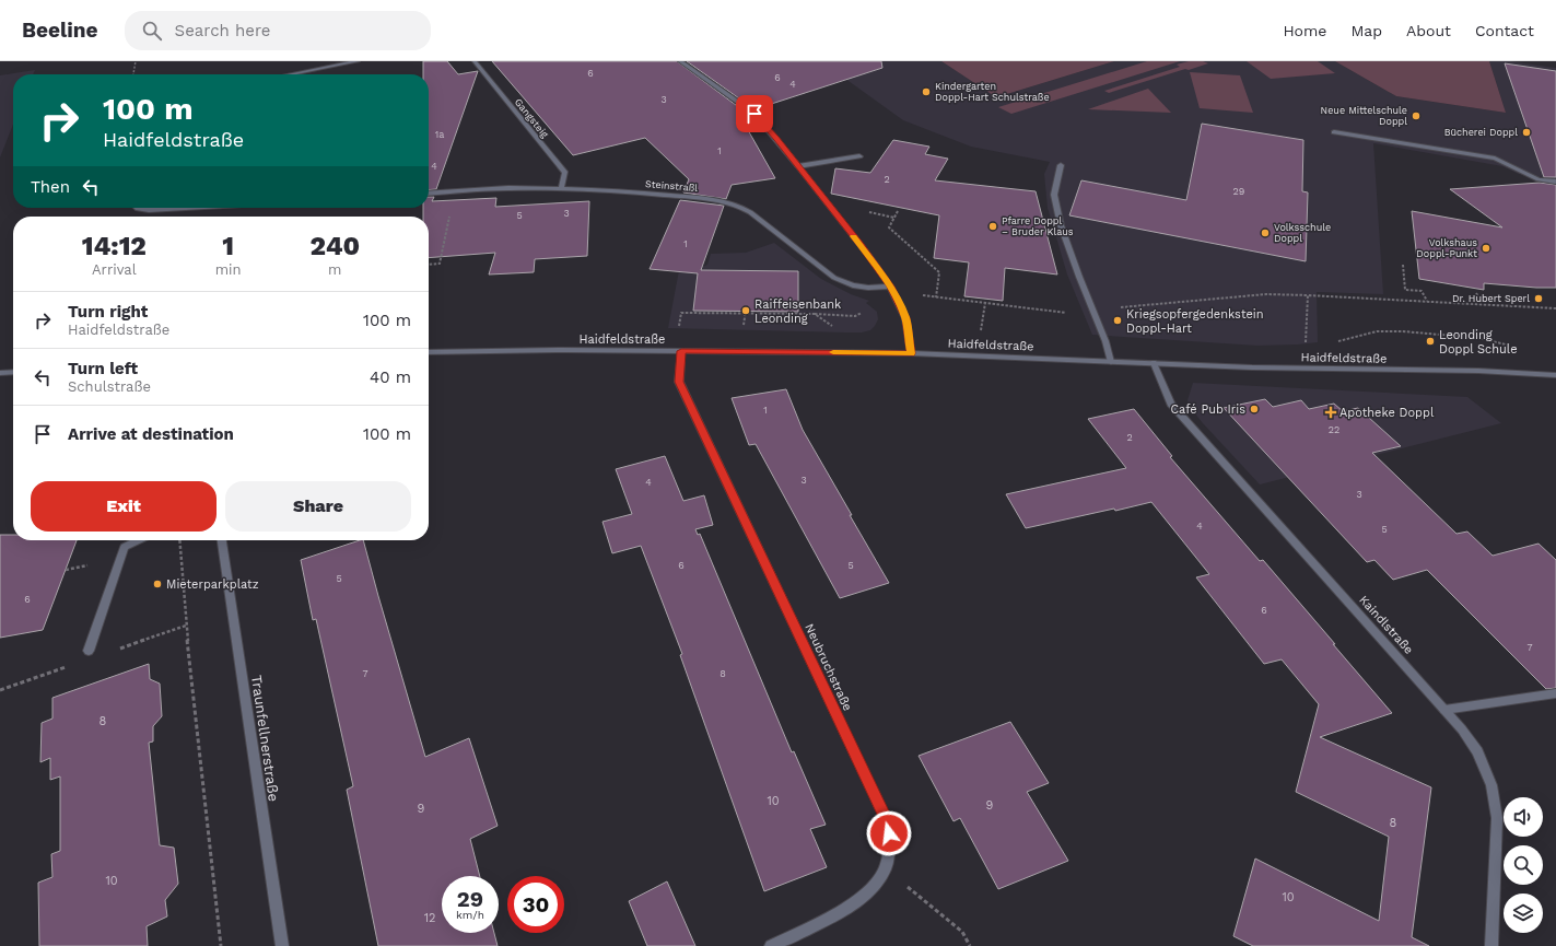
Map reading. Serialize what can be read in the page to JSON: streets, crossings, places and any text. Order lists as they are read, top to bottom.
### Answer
{
  "streets": {
    "street": [
      "Gangsteig",
      "Steinstraßl",
      "Haidfeldstraße",
      "Kaindlstraße",
      "Neubruchstraße",
      "Traunfellnerstraße"
    ]
  },
  "crossings": [
    ["Gangsteig", "Steinstraßl"],
    ["Haidfeldstraße", "Kaindlstraße"],
    ["Haidfeldstraße", "Neubruchstraße"]
  ],
  "places": {
    "other": [
      "Kindergarten Doppl-Hart Schulstraße",
      "Neue Mittelschule Doppl",
      "Bücherei Doppl",
      "Pfarre Doppl – Bruder Klaus",
      "Volksschule Doppl",
      "Volkshaus Doppl-Punkt",
      "Dr. Hubert Sperl",
      "Raiffeisenbank Leonding",
      "Kriegsopfergedenkstein Doppl-Hart",
      "Leonding Doppl Schule",
      "Café Pub Iris",
      "Mieterparkplatz"
    ],
    "health": ["Apotheke Doppl"]
  },
  "house_numbers": [
    "6",
    "6",
    "4",
    "3",
    "1a",
    "1",
    "4",
    "2",
    "29",
    "3",
    "5",
    "1",
    "1",
    "22",
    "2",
    "3",
    "4",
    "3",
    "4",
    "5",
    "6",
    "5",
    "5",
    "6",
    "6",
    "7",
    "7",
    "8",
    "8",
    "10",
    "9",
    "9",
    "8",
    "10",
    "10",
    "12"
  ],
  "page": {
    "header": "Beeline",
    "search": "Search here",
    "nav": [
      "Home",
      "Map",
      "About",
      "Contact"
    ],
    "turn": ["100 m", "Haidfeldstraße"],
    "then": "Then",
    "eta": [
      "14:12",
      "Arrival",
      "1",
      "min",
      "240",
      "m"
    ],
    "list": [
      {
        "name": "Turn right",
        "note": "Haidfeldstraße",
        "value": "100 m"
      },
      {
        "name": "Turn left",
        "note": "Schulstraße",
        "value": "40 m"
      },
      {
        "name": "Arrive at destination",
        "value": "100 m"
      }
    ],
    "buttons": ["Exit", "Share"],
    "speed": "29 km/h",
    "limit": "30"
  }
}
